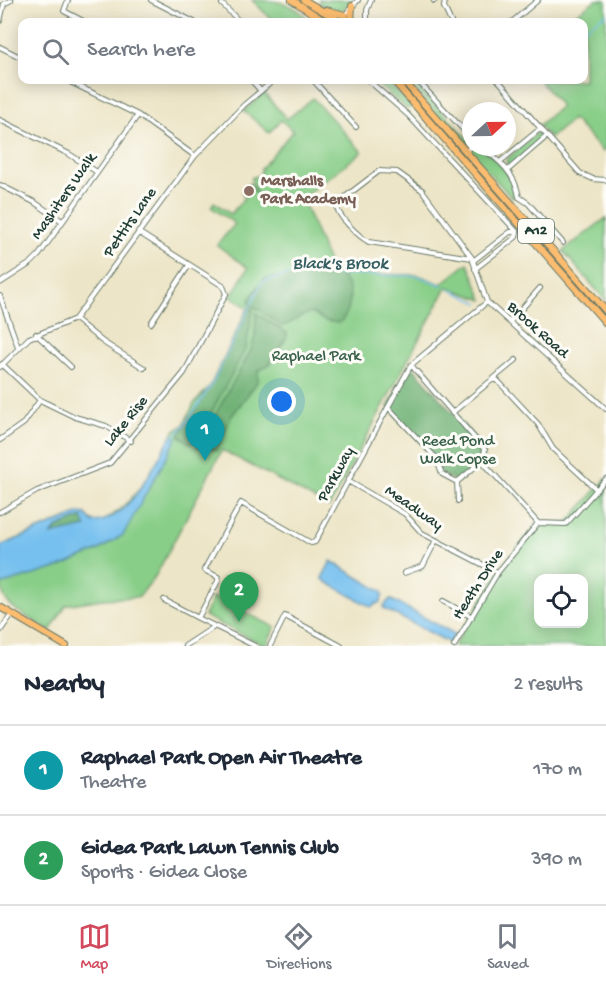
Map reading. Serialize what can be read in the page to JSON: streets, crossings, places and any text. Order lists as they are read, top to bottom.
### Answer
{
  "streets": {
    "main road": ["A12"],
    "street": [
      "Mashiters Walk",
      "Pettits Lane",
      "Brook Road",
      "Lake Rise",
      "Parkway",
      "Meadway",
      "Heath Drive"
    ]
  },
  "crossings": [
    ["Brook Road", "Parkway"],
    ["Parkway", "Meadway"],
    ["Meadway", "Heath Drive"]
  ],
  "water": ["Black's Brook"],
  "parks": ["Raphael Park", "Reed Pond Walk Copse"],
  "places": ["Marshalls Park Academy"],
  "north": "right",
  "page": {
    "search": "Search here",
    "pins": ["1", "2"],
    "heading": ["Nearby", "2 results"],
    "list": [
      {
        "mark": "1",
        "name": "Raphael Park Open Air Theatre",
        "note": "Theatre",
        "value": "170 m"
      },
      {
        "mark": "2",
        "name": "Gidea Park Lawn Tennis Club",
        "note": "Sports · Gidea Close",
        "value": "390 m"
      }
    ],
    "nav": ["Map", "Directions", "Saved"]
  }
}
